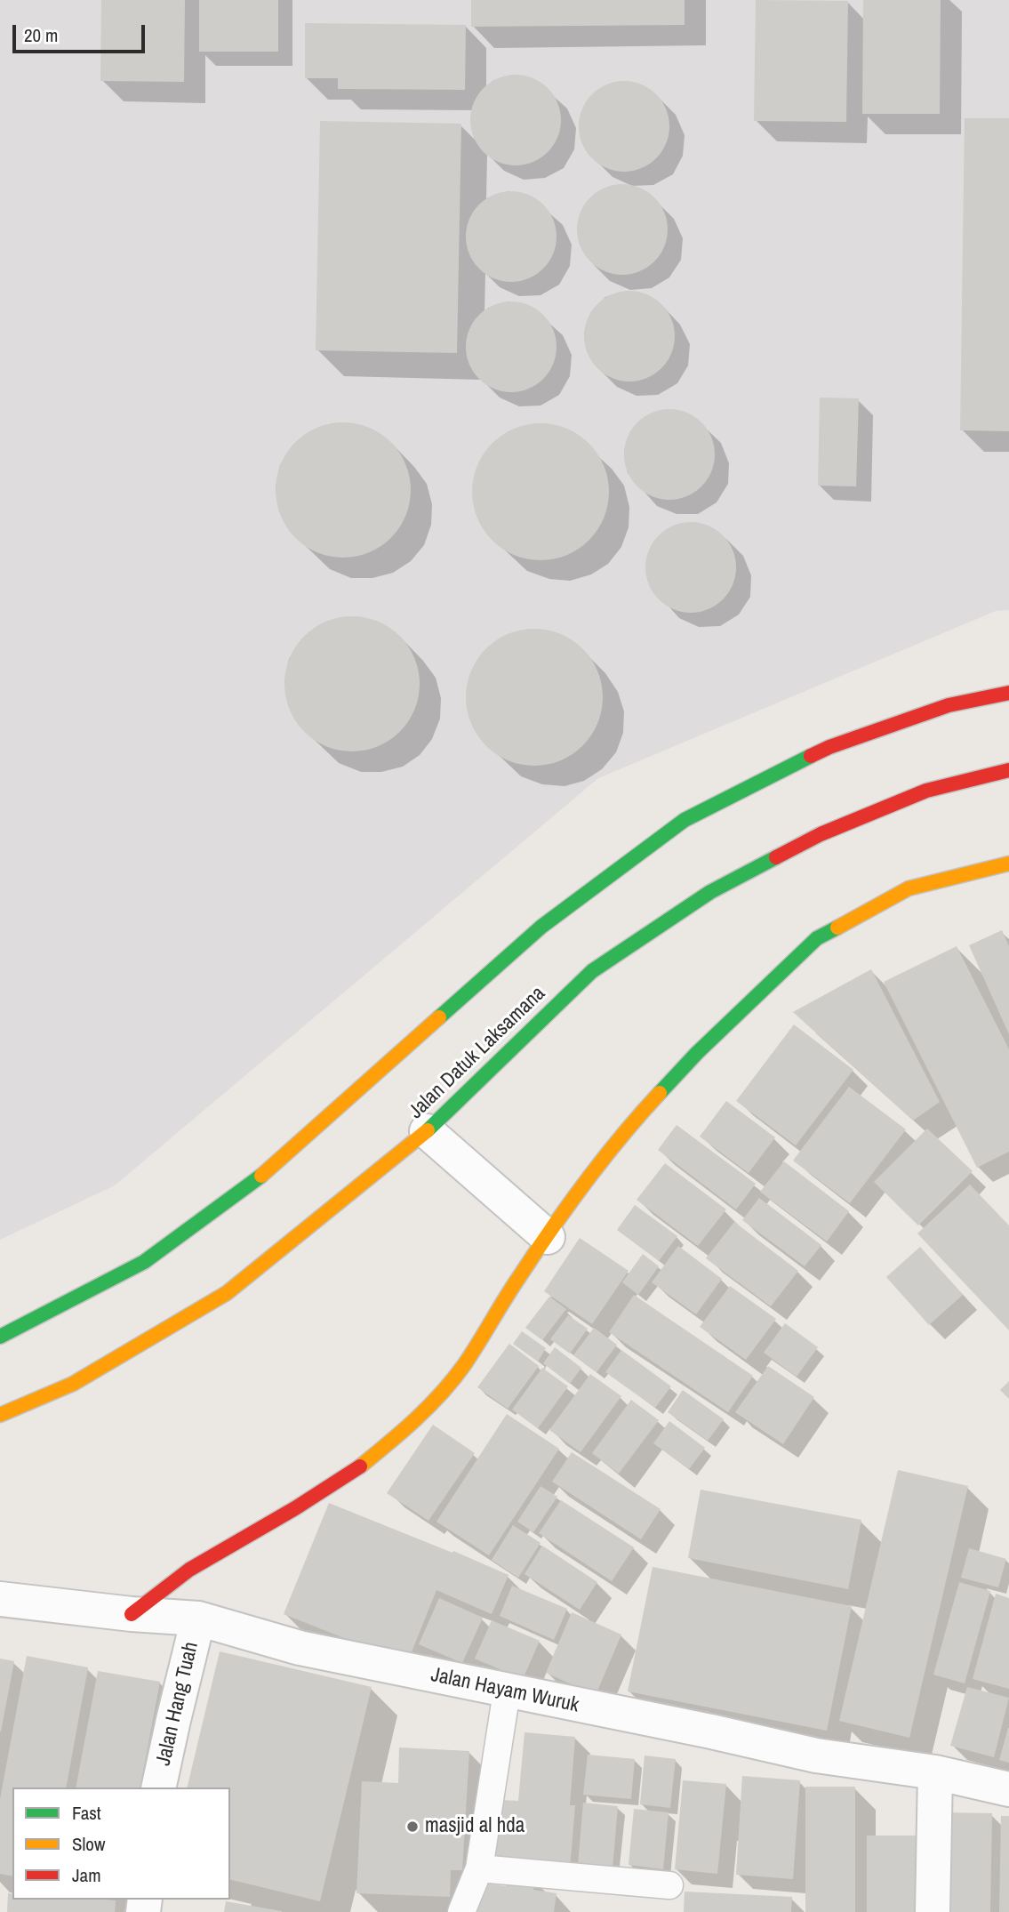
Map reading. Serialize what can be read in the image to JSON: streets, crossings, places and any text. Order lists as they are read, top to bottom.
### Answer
{
  "streets": {
    "main road": ["Jalan Datuk Laksamana"],
    "street": ["Jalan Hayam Wuruk", "Jalan Hang Tuah"]
  },
  "crossings": [
    ["Jalan Hayam Wuruk", "Jalan Hang Tuah"]
  ],
  "places": ["masjid al hda"],
  "legend": ["Fast", "Slow", "Jam"],
  "scale_bar": "20 m"
}
